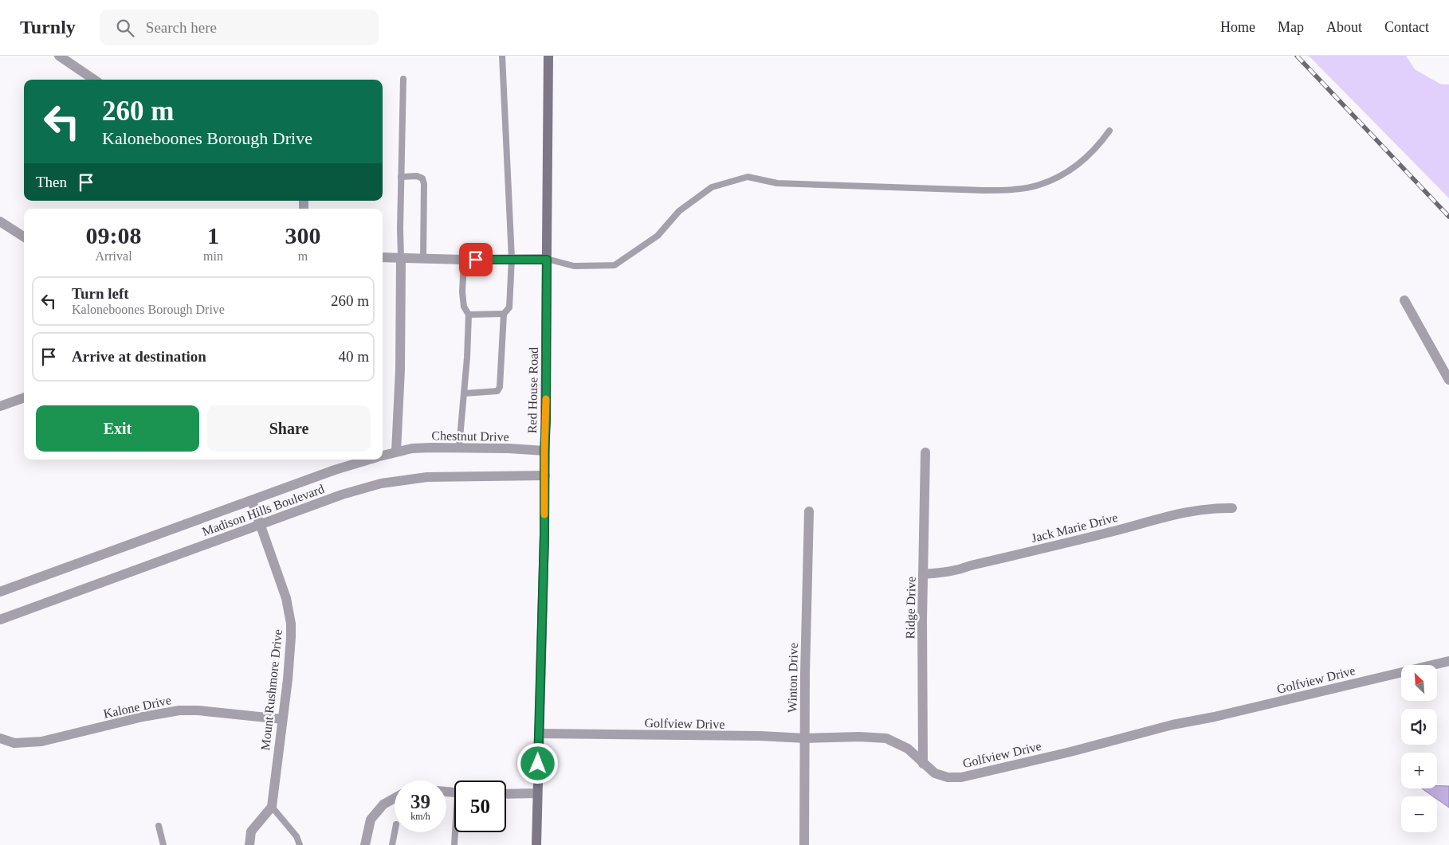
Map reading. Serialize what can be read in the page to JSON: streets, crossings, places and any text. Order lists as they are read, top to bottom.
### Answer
{
  "streets": {
    "main road": ["Red House Road"],
    "street": [
      "Chestnut Drive",
      "Madison Hills Boulevard",
      "Jack Marie Drive",
      "Ridge Drive",
      "Winton Drive",
      "Golfview Drive",
      "Mount Rushmore Drive",
      "Kalone Drive"
    ]
  },
  "crossings": [
    ["Red House Road", "Chestnut Drive"],
    ["Red House Road", "Madison Hills Boulevard"],
    ["Red House Road", "Golfview Drive"],
    ["Chestnut Drive", "Madison Hills Boulevard"],
    ["Madison Hills Boulevard", "Mount Rushmore Drive"],
    ["Jack Marie Drive", "Ridge Drive"],
    ["Ridge Drive", "Golfview Drive"],
    ["Winton Drive", "Golfview Drive"],
    ["Mount Rushmore Drive", "Kalone Drive"]
  ],
  "north": "top left",
  "page": {
    "header": "Turnly",
    "search": "Search here",
    "nav": [
      "Home",
      "Map",
      "About",
      "Contact"
    ],
    "turn": ["260 m", "Kaloneboones Borough Drive"],
    "then": "Then",
    "eta": [
      "09:08",
      "Arrival",
      "1",
      "min",
      "300",
      "m"
    ],
    "list": [
      {
        "name": "Turn left",
        "note": "Kaloneboones Borough Drive",
        "value": "260 m"
      },
      {
        "name": "Arrive at destination",
        "value": "40 m"
      }
    ],
    "buttons": ["Exit", "Share"],
    "map_buttons": ["+", "−"],
    "speed": "39 km/h",
    "limit": "50"
  }
}
